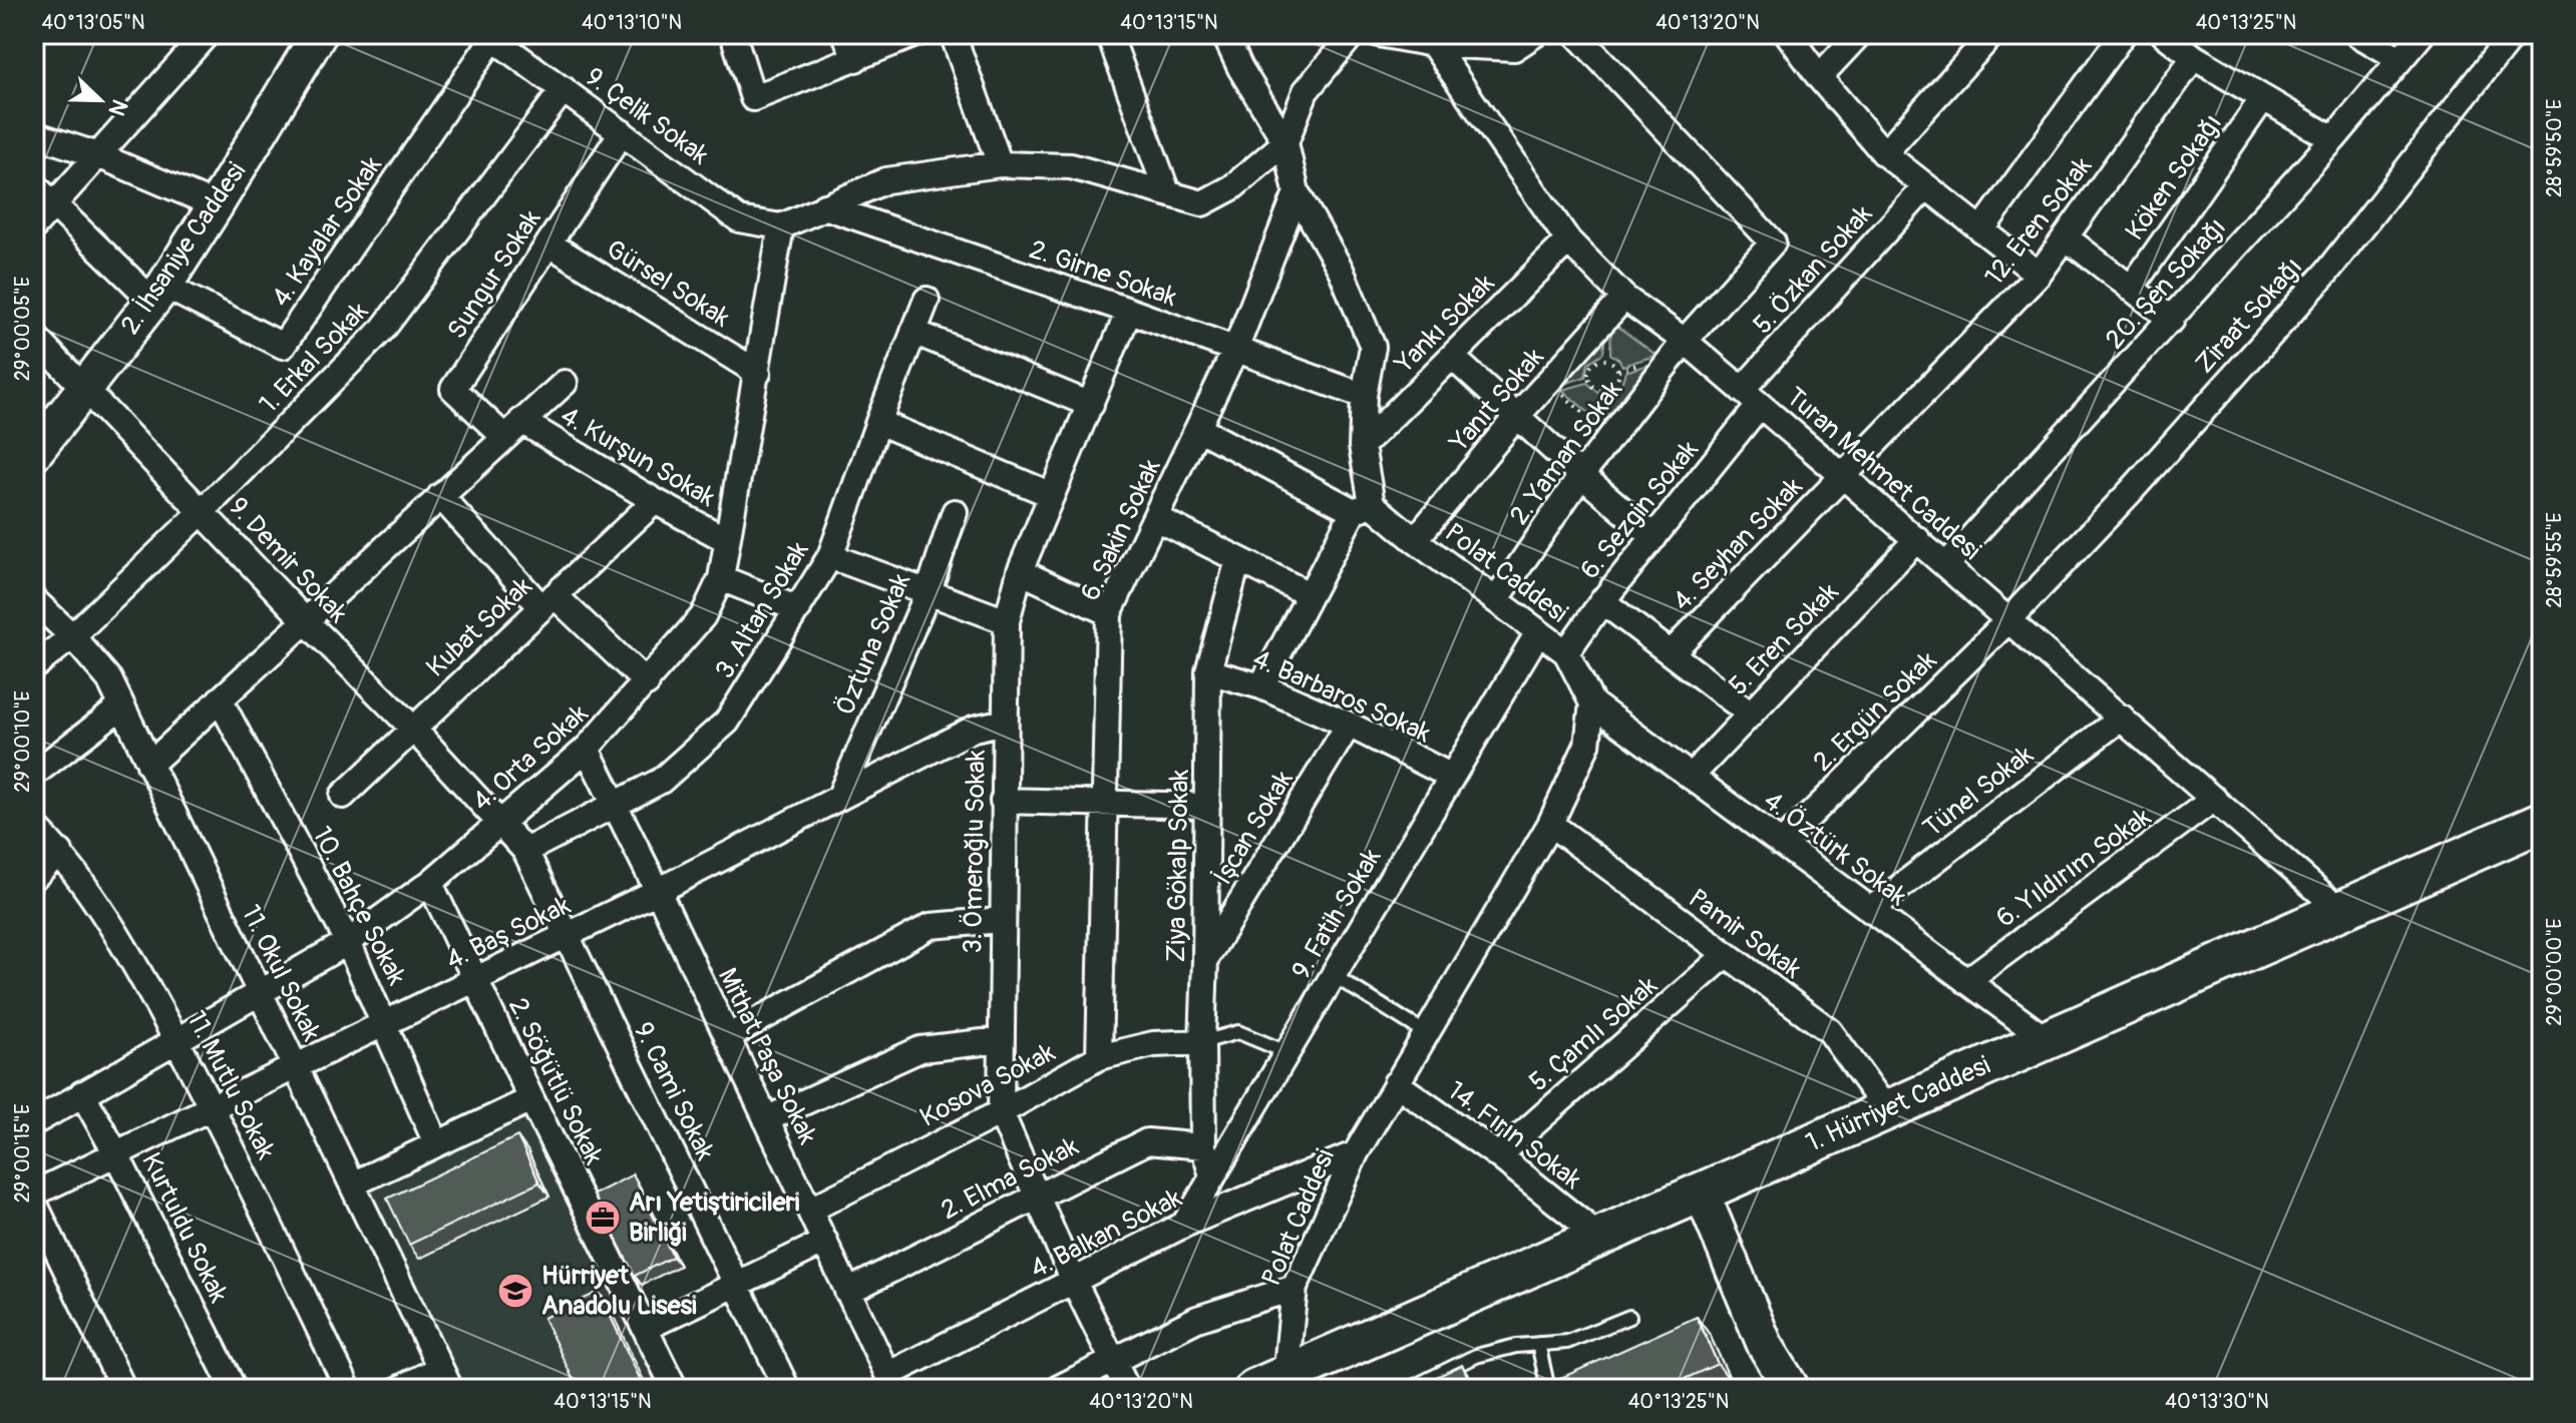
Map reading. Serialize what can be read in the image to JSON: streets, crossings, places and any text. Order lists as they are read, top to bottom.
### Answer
{
  "streets": {
    "main road": ["1. Hürriyet Caddesi"],
    "street": [
      "9. Çelik Sokak",
      "Köken Sokağı",
      "12. Eren Sokak",
      "4. Kayalar Sokak",
      "2. İhsaniye Caddesi",
      "5. Özkan Sokak",
      "2. Girne Sokak",
      "Sungur Sokak",
      "Gürsel Sokak",
      "20. Şen Sokağı",
      "Ziraat Sokağı",
      "Yankı Sokak",
      "1. Erkal Sokak",
      "Yanıt Sokak",
      "2. Yaman Sokak",
      "4. Kurşun Sokak",
      "Turan Mehmet Caddesi",
      "6. Sezgin Sokak",
      "6. Sakin Sokak",
      "4. Seyhan Sokak",
      "9. Demir Sokak",
      "Polat Caddesi",
      "3. Altan Sokak",
      "Kubat Sokak",
      "5. Eren Sokak",
      "Öztuna Sokak",
      "4. Barbaros Sokak",
      "2. Ergün Sokak",
      "4. Orta Sokak",
      "Tünel Sokak",
      "İşcan Sokak",
      "4. Öztürk Sokak",
      "3. Ömeroğlu Sokak",
      "Ziya Gökalp Sokak",
      "6. Yıldırım Sokak",
      "10. Bahçe Sokak",
      "9. Fatih Sokak",
      "4. Baş Sokak",
      "Pamir Sokak",
      "11. Okul Sokak",
      "5. Çamlı Sokak",
      "Mithat Paşa Sokak",
      "2. Söğütlü Sokak",
      "11. Mutlu Sokak",
      "Kosova Sokak",
      "9. Cami Sokak",
      "14. Fırın Sokak",
      "2. Elma Sokak",
      "Kurtuldu Sokak",
      "4. Balkan Sokak"
    ]
  },
  "crossings": [
    ["9. Çelik Sokak", "4. Kayalar Sokak"],
    ["9. Çelik Sokak", "Sungur Sokak"],
    ["9. Çelik Sokak", "1. Erkal Sokak"],
    ["9. Çelik Sokak", "4. Orta Sokak"],
    ["12. Eren Sokak", "Turan Mehmet Caddesi"],
    ["12. Eren Sokak", "4. Seyhan Sokak"],
    ["4. Kayalar Sokak", "2. İhsaniye Caddesi"],
    ["2. İhsaniye Caddesi", "9. Demir Sokak"],
    ["5. Özkan Sokak", "Turan Mehmet Caddesi"],
    ["5. Özkan Sokak", "6. Sezgin Sokak"],
    ["2. Girne Sokak", "6. Sakin Sokak"],
    ["2. Girne Sokak", "3. Ömeroğlu Sokak"],
    ["Sungur Sokak", "Gürsel Sokak"],
    ["Sungur Sokak", "4. Kurşun Sokak"],
    ["Gürsel Sokak", "4. Orta Sokak"],
    ["20. Şen Sokağı", "Turan Mehmet Caddesi"],
    ["Ziraat Sokağı", "Turan Mehmet Caddesi"],
    ["Ziraat Sokağı", "2. Ergün Sokak"],
    ["Yankı Sokak", "Turan Mehmet Caddesi"],
    ["1. Erkal Sokak", "9. Demir Sokak"],
    ["1. Erkal Sokak", "11. Okul Sokak"],
    ["Yanıt Sokak", "Turan Mehmet Caddesi"],
    ["Yanıt Sokak", "Polat Caddesi"],
    ["2. Yaman Sokak", "Turan Mehmet Caddesi"],
    ["2. Yaman Sokak", "Polat Caddesi"],
    ["4. Kurşun Sokak", "Kubat Sokak"],
    ["4. Kurşun Sokak", "4. Orta Sokak"],
    ["Turan Mehmet Caddesi", "6. Sezgin Sokak"],
    ["Turan Mehmet Caddesi", "4. Seyhan Sokak"],
    ["Turan Mehmet Caddesi", "5. Eren Sokak"],
    ["Turan Mehmet Caddesi", "2. Ergün Sokak"],
    ["Turan Mehmet Caddesi", "Tünel Sokak"],
    ["Turan Mehmet Caddesi", "6. Yıldırım Sokak"],
    ["Turan Mehmet Caddesi", "1. Hürriyet Caddesi"],
    ["6. Sezgin Sokak", "Polat Caddesi"],
    ["6. Sakin Sokak", "Polat Caddesi"],
    ["6. Sakin Sokak", "Kosova Sokak"],
    ["9. Demir Sokak", "Kubat Sokak"],
    ["9. Demir Sokak", "4. Orta Sokak"],
    ["9. Demir Sokak", "9. Cami Sokak"],
    ["Polat Caddesi", "4. Öztürk Sokak"],
    ["Polat Caddesi", "9. Fatih Sokak"],
    ["Polat Caddesi", "Pamir Sokak"],
    ["Polat Caddesi", "1. Hürriyet Caddesi"],
    ["Polat Caddesi", "14. Fırın Sokak"],
    ["Polat Caddesi", "4. Balkan Sokak"],
    ["3. Altan Sokak", "Mithat Paşa Sokak"],
    ["3. Altan Sokak", "9. Cami Sokak"],
    ["5. Eren Sokak", "4. Öztürk Sokak"],
    ["Öztuna Sokak", "4. Baş Sokak"],
    ["4. Barbaros Sokak", "İşcan Sokak"],
    ["4. Barbaros Sokak", "Ziya Gökalp Sokak"],
    ["4. Barbaros Sokak", "9. Fatih Sokak"],
    ["2. Ergün Sokak", "4. Öztürk Sokak"],
    ["4. Orta Sokak", "10. Bahçe Sokak"],
    ["4. Orta Sokak", "11. Okul Sokak"],
    ["4. Orta Sokak", "Mithat Paşa Sokak"],
    ["4. Orta Sokak", "2. Söğütlü Sokak"],
    ["4. Orta Sokak", "11. Mutlu Sokak"],
    ["4. Orta Sokak", "9. Cami Sokak"],
    ["4. Orta Sokak", "Kurtuldu Sokak"],
    ["Tünel Sokak", "4. Öztürk Sokak"],
    ["İşcan Sokak", "Ziya Gökalp Sokak"],
    ["4. Öztürk Sokak", "6. Yıldırım Sokak"],
    ["4. Öztürk Sokak", "1. Hürriyet Caddesi"],
    ["3. Ömeroğlu Sokak", "4. Baş Sokak"],
    ["3. Ömeroğlu Sokak", "Kosova Sokak"],
    ["3. Ömeroğlu Sokak", "2. Elma Sokak"],
    ["3. Ömeroğlu Sokak", "4. Balkan Sokak"],
    ["Ziya Gökalp Sokak", "9. Fatih Sokak"],
    ["Ziya Gökalp Sokak", "Kosova Sokak"],
    ["Ziya Gökalp Sokak", "2. Elma Sokak"],
    ["10. Bahçe Sokak", "4. Baş Sokak"],
    ["9. Fatih Sokak", "4. Balkan Sokak"],
    ["4. Baş Sokak", "11. Okul Sokak"],
    ["4. Baş Sokak", "Mithat Paşa Sokak"],
    ["4. Baş Sokak", "2. Söğütlü Sokak"],
    ["4. Baş Sokak", "11. Mutlu Sokak"],
    ["4. Baş Sokak", "9. Cami Sokak"],
    ["4. Baş Sokak", "Kurtuldu Sokak"],
    ["Pamir Sokak", "5. Çamlı Sokak"],
    ["Pamir Sokak", "1. Hürriyet Caddesi"],
    ["5. Çamlı Sokak", "14. Fırın Sokak"],
    ["Mithat Paşa Sokak", "Kosova Sokak"],
    ["Mithat Paşa Sokak", "2. Elma Sokak"],
    ["Mithat Paşa Sokak", "4. Balkan Sokak"],
    ["1. Hürriyet Caddesi", "14. Fırın Sokak"]
  ],
  "places": {
    "office": ["Arı Yetiştiricileri Birliği"],
    "school or university": ["Hürriyet Anadolu Lisesi"]
  },
  "north": "bottom right",
  "coordinates": [
    "40°13'05\"N",
    "40°13'10\"N",
    "40°13'15\"N",
    "40°13'20\"N",
    "40°13'25\"N",
    "28°59'50\"E",
    "29°00'05\"E",
    "28°59'55\"E",
    "29°00'10\"E",
    "29°00'00\"E",
    "29°00'15\"E",
    "40°13'30\"N"
  ]
}
